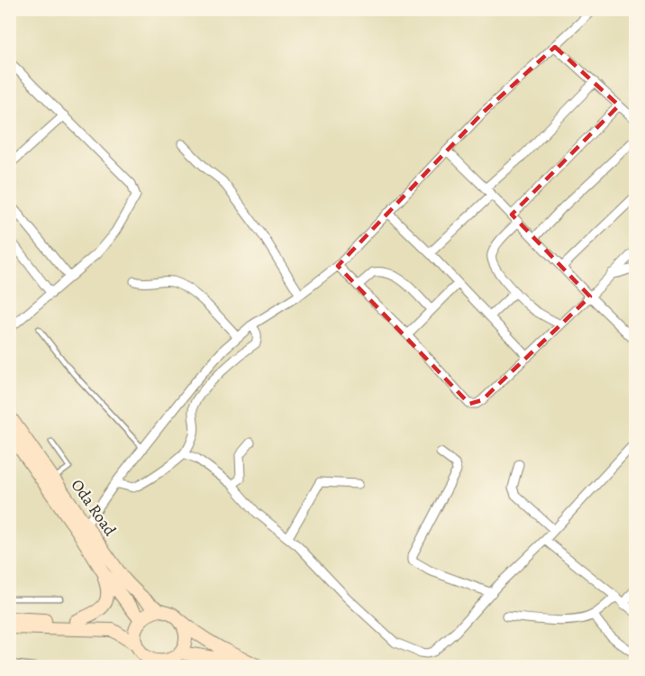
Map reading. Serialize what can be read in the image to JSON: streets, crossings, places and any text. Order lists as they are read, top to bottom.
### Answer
{
  "streets": {
    "street": ["Oda Road"]
  }
}
